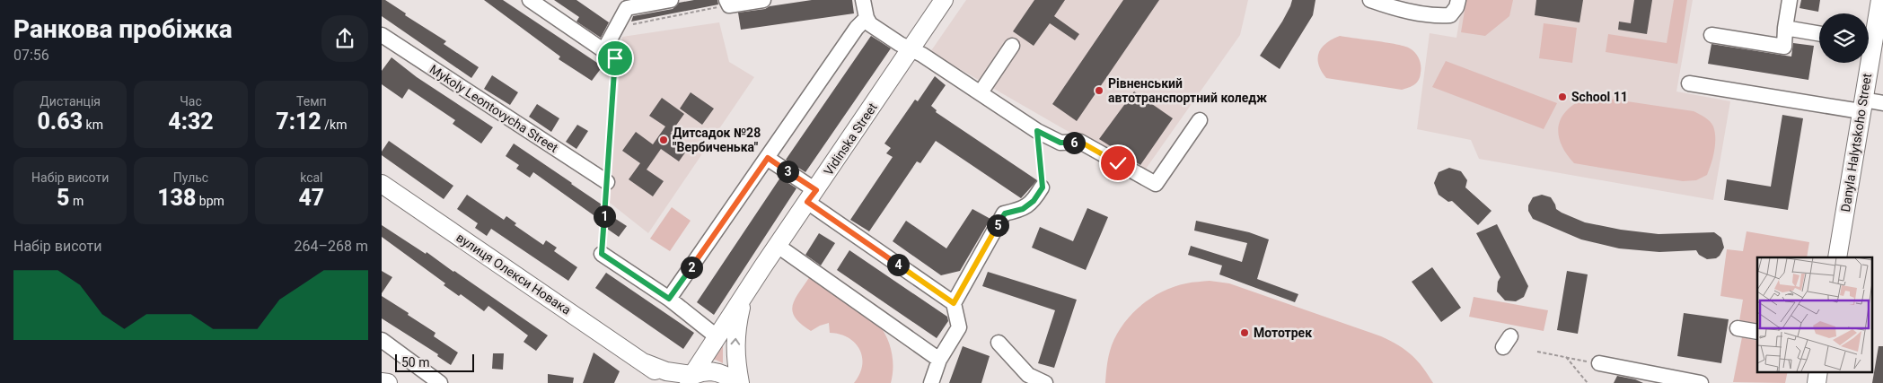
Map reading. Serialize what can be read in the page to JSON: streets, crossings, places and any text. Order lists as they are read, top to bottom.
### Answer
{
  "streets": {
    "main road": ["Vidinska Street", "Danyla Halytskoho Street", "вулиця Олекси Новака"],
    "street": ["Mykoly Leontovycha Street"]
  },
  "crossings": [
    ["Vidinska Street", "вулиця Олекси Новака"]
  ],
  "places": [
    "Рівненський автотранспортний коледж",
    "School 11",
    "Дитсадок №28 \"Вербиченька\"",
    "Мототрек"
  ],
  "scale_bar": "50 m",
  "page": {
    "heading": ["Ранкова пробіжка", "07:56"],
    "stats": [
      ["Дистанція", "0.63 km"],
      ["Час", "4:32"],
      ["Темп", "7:12 /km"],
      ["Набір висоти", "5 m"],
      ["Пульс", "138 bpm"],
      ["kcal", "47"]
    ],
    "pins": [
      "6",
      "3",
      "1",
      "5",
      "4",
      "2"
    ],
    "chart": ["Набір висоти", "264–268 m"],
    "scale": "50 m"
  }
}
